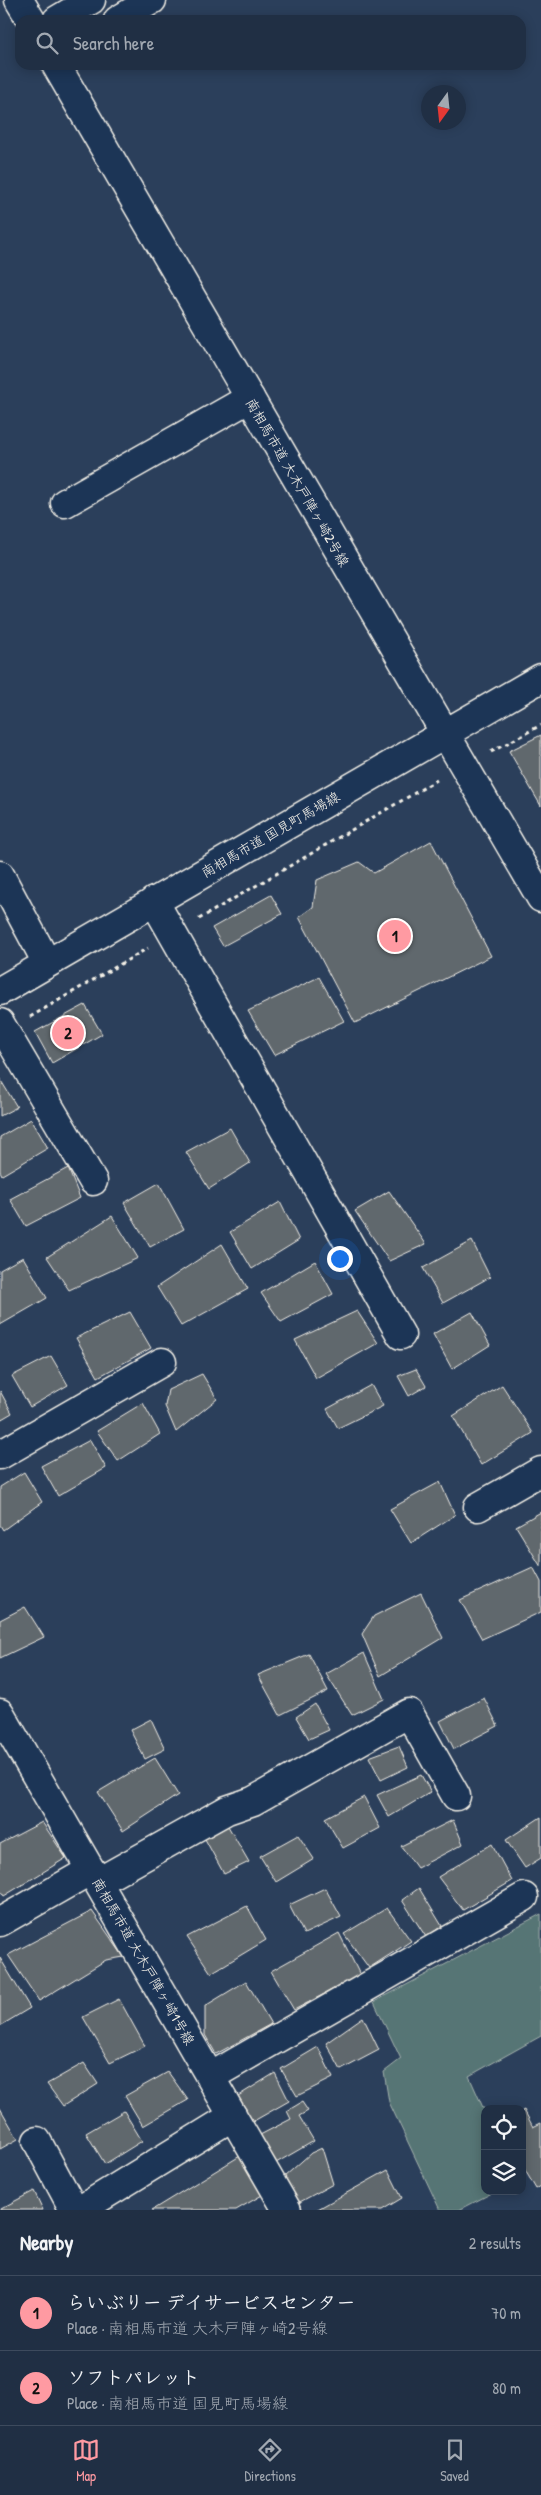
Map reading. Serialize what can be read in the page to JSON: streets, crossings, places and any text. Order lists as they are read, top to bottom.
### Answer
{
  "streets": {
    "street": ["南相馬市道 大木戸陣ヶ崎2号線", "南相馬市道 国見町馬場線", "南相馬市道 大木戸陣ヶ崎1号線"]
  },
  "crossings": [
    ["南相馬市道 大木戸陣ヶ崎2号線", "南相馬市道 国見町馬場線"]
  ],
  "north": "bottom",
  "page": {
    "search": "Search here",
    "pins": ["1", "2"],
    "heading": ["Nearby", "2 results"],
    "list": [
      {
        "mark": "1",
        "name": "らいぶりー デイサービスセンター",
        "note": "Place · 南相馬市道 大木戸陣ヶ崎2号線",
        "value": "70 m"
      },
      {
        "mark": "2",
        "name": "ソフトパレット",
        "note": "Place · 南相馬市道 国見町馬場線",
        "value": "80 m"
      }
    ],
    "nav": ["Map", "Directions", "Saved"]
  }
}
